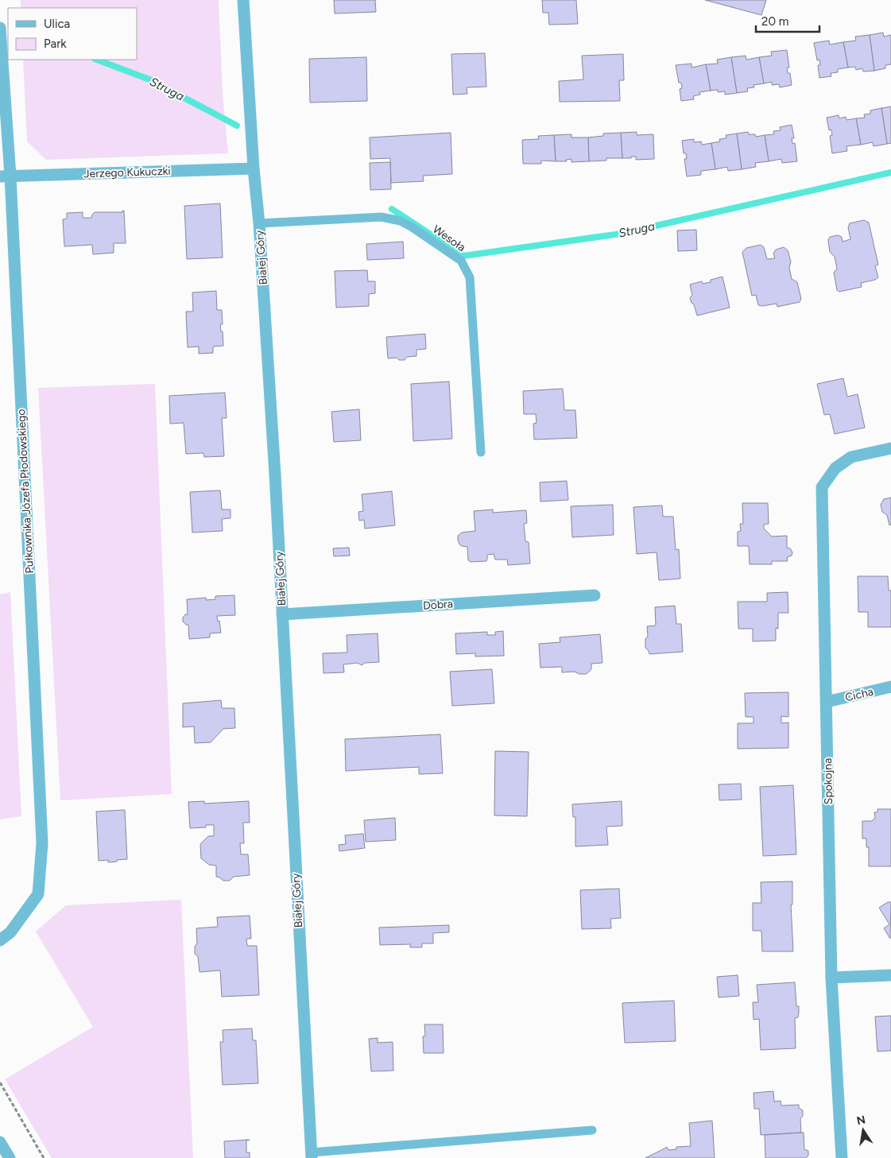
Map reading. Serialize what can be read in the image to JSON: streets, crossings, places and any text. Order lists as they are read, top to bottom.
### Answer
{
  "streets": {
    "street": [
      "Jerzego Kukuczki",
      "Białej Góry",
      "Pułkownika Józefa Płodowskiego",
      "Dobra",
      "Cicha",
      "Spokojna"
    ],
    "lane": ["Wesoła"]
  },
  "crossings": [
    ["Jerzego Kukuczki", "Białej Góry"],
    ["Jerzego Kukuczki", "Pułkownika Józefa Płodowskiego"],
    ["Wesoła", "Białej Góry"],
    ["Białej Góry", "Dobra"],
    ["Cicha", "Spokojna"]
  ],
  "water": ["Struga"],
  "legend": ["Ulica", "Park"],
  "scale_bar": "20 m",
  "north": "top"
}
